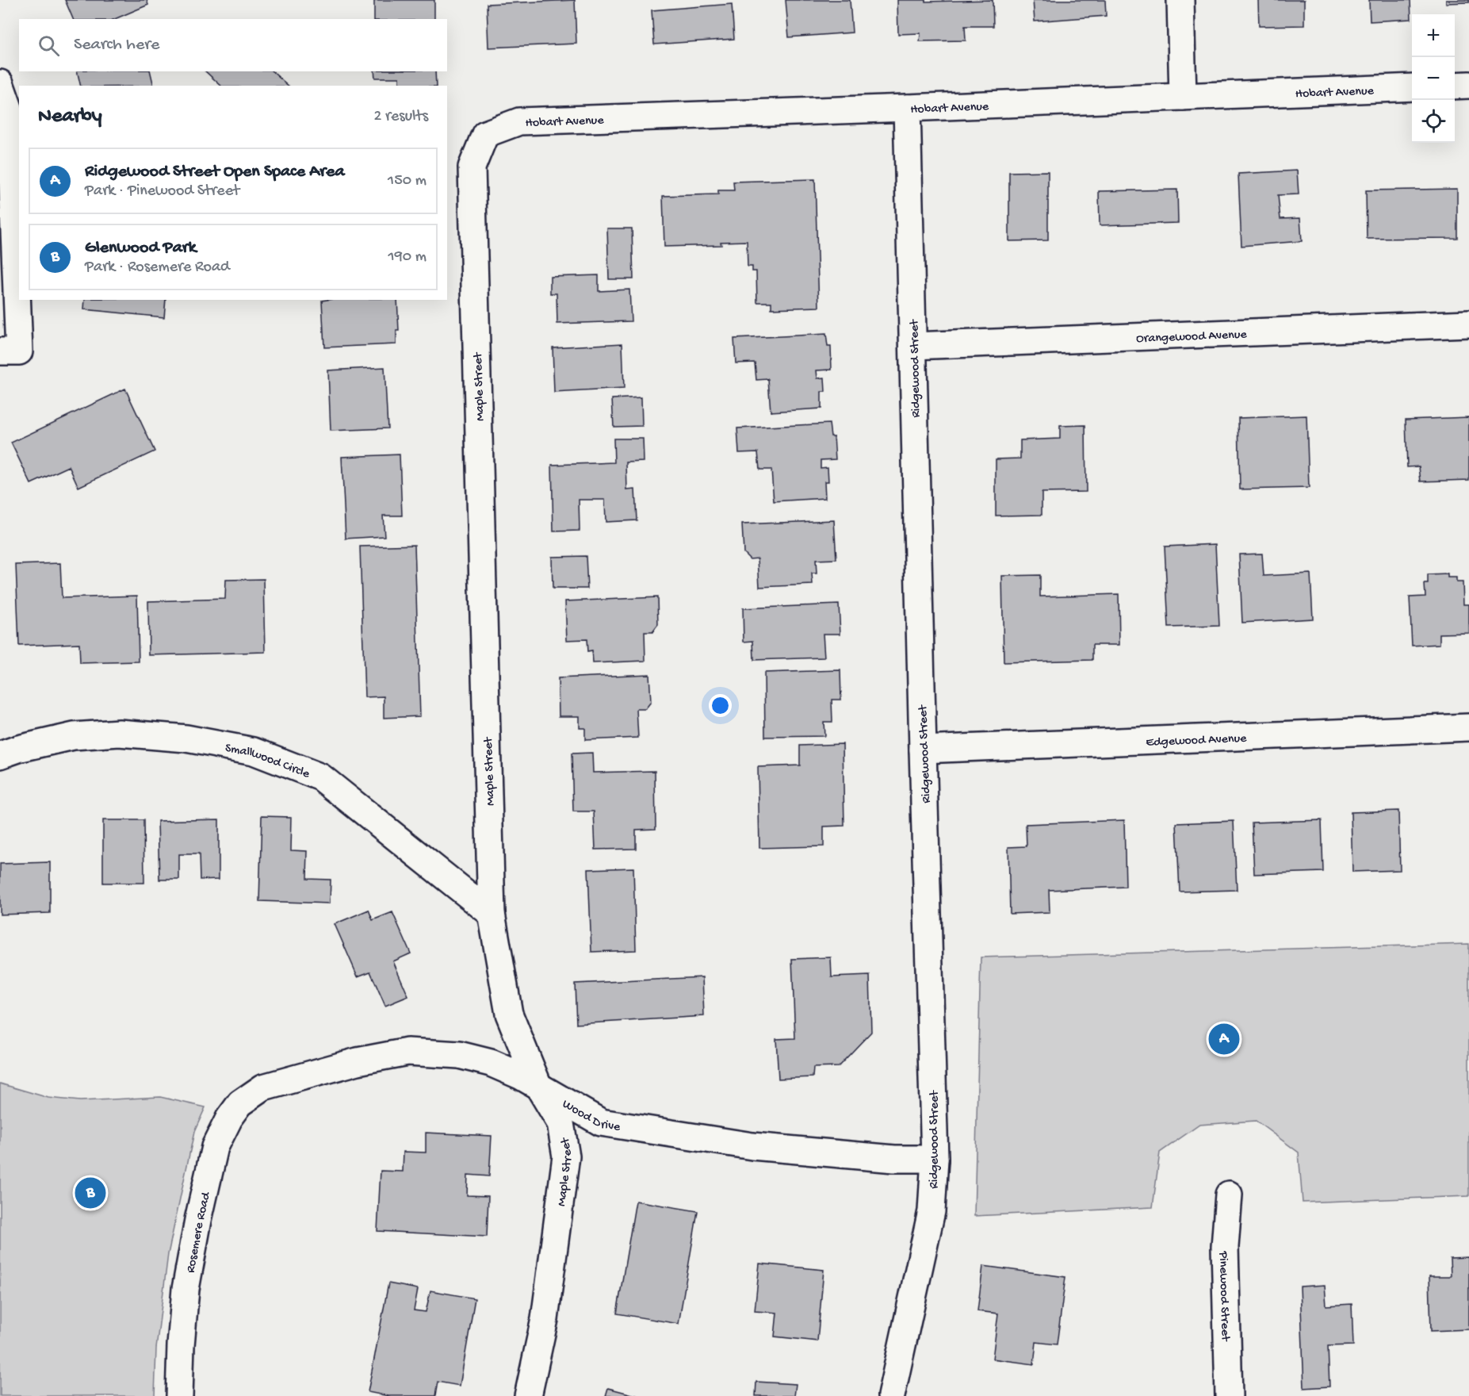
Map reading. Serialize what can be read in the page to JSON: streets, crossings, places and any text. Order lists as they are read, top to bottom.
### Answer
{
  "streets": {
    "street": [
      "Hobart Avenue",
      "Orangewood Avenue",
      "Ridgewood Street",
      "Maple Street",
      "Edgewood Avenue",
      "Smallwood Circle",
      "Wood Drive",
      "Rosemere Road",
      "Pinewood Street"
    ]
  },
  "crossings": [
    ["Hobart Avenue", "Ridgewood Street"],
    ["Hobart Avenue", "Maple Street"],
    ["Orangewood Avenue", "Ridgewood Street"],
    ["Ridgewood Street", "Edgewood Avenue"],
    ["Ridgewood Street", "Wood Drive"],
    ["Maple Street", "Smallwood Circle"],
    ["Maple Street", "Wood Drive"],
    ["Wood Drive", "Rosemere Road"]
  ],
  "page": {
    "map_buttons": ["+", "−"],
    "search": "Search here",
    "heading": ["Nearby", "2 results"],
    "list": [
      {
        "mark": "A",
        "name": "Ridgewood Street Open Space Area",
        "note": "Park · Pinewood Street",
        "value": "150 m"
      },
      {
        "mark": "B",
        "name": "Glenwood Park",
        "note": "Park · Rosemere Road",
        "value": "190 m"
      }
    ],
    "pins": ["A", "B"]
  }
}
